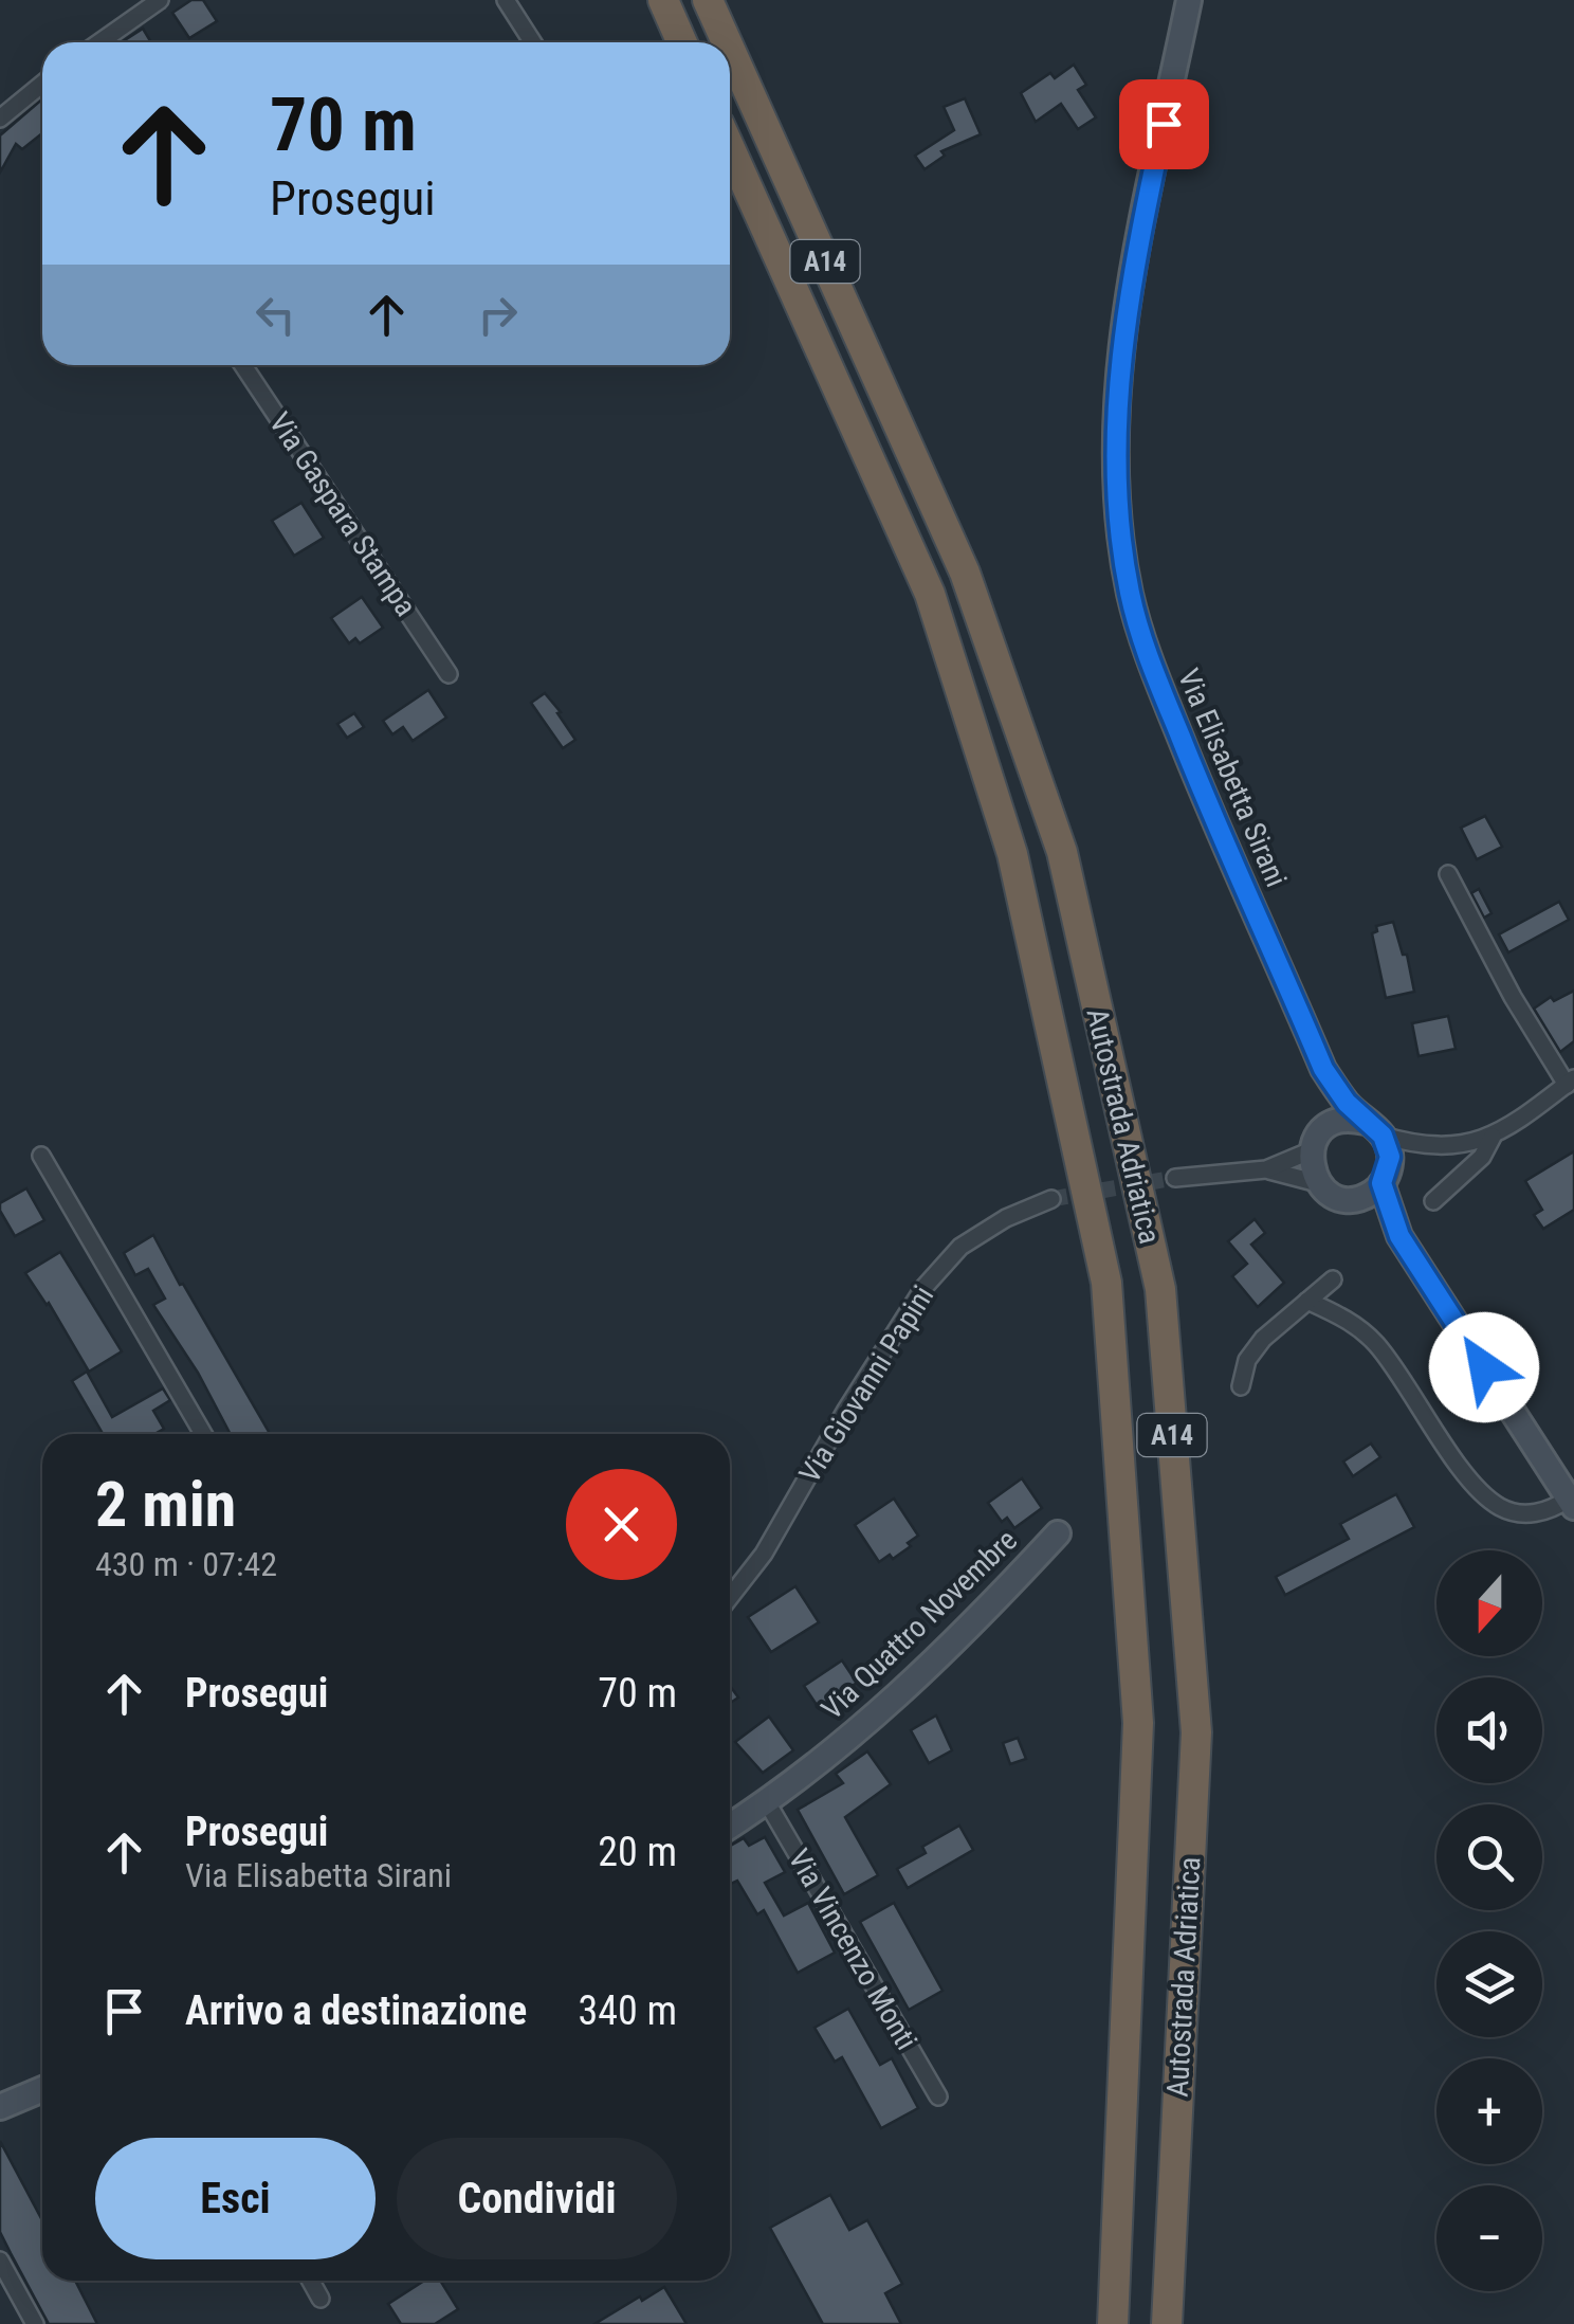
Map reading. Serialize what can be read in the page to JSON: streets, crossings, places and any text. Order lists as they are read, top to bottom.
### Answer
{
  "streets": {
    "highway": ["A14", "Autostrada Adriatica"],
    "main road": ["Via Elisabetta Sirani", "Via Quattro Novembre"],
    "street": ["Via Gaspara Stampa", "Via Giovanni Papini", "Via Vincenzo Monti"]
  },
  "crossings": [
    ["Via Quattro Novembre", "Via Vincenzo Monti"]
  ],
  "north": "bottom",
  "page": {
    "turn": ["70 m", "Prosegui"],
    "heading": ["2 min", "430 m · 07:42"],
    "map_buttons": ["+", "−"],
    "list": [
      {
        "name": "Prosegui",
        "value": "70 m"
      },
      {
        "name": "Prosegui",
        "note": "Via Elisabetta Sirani",
        "value": "20 m"
      },
      {
        "name": "Arrivo a destinazione",
        "value": "340 m"
      }
    ],
    "buttons": ["Esci", "Condividi"]
  }
}
